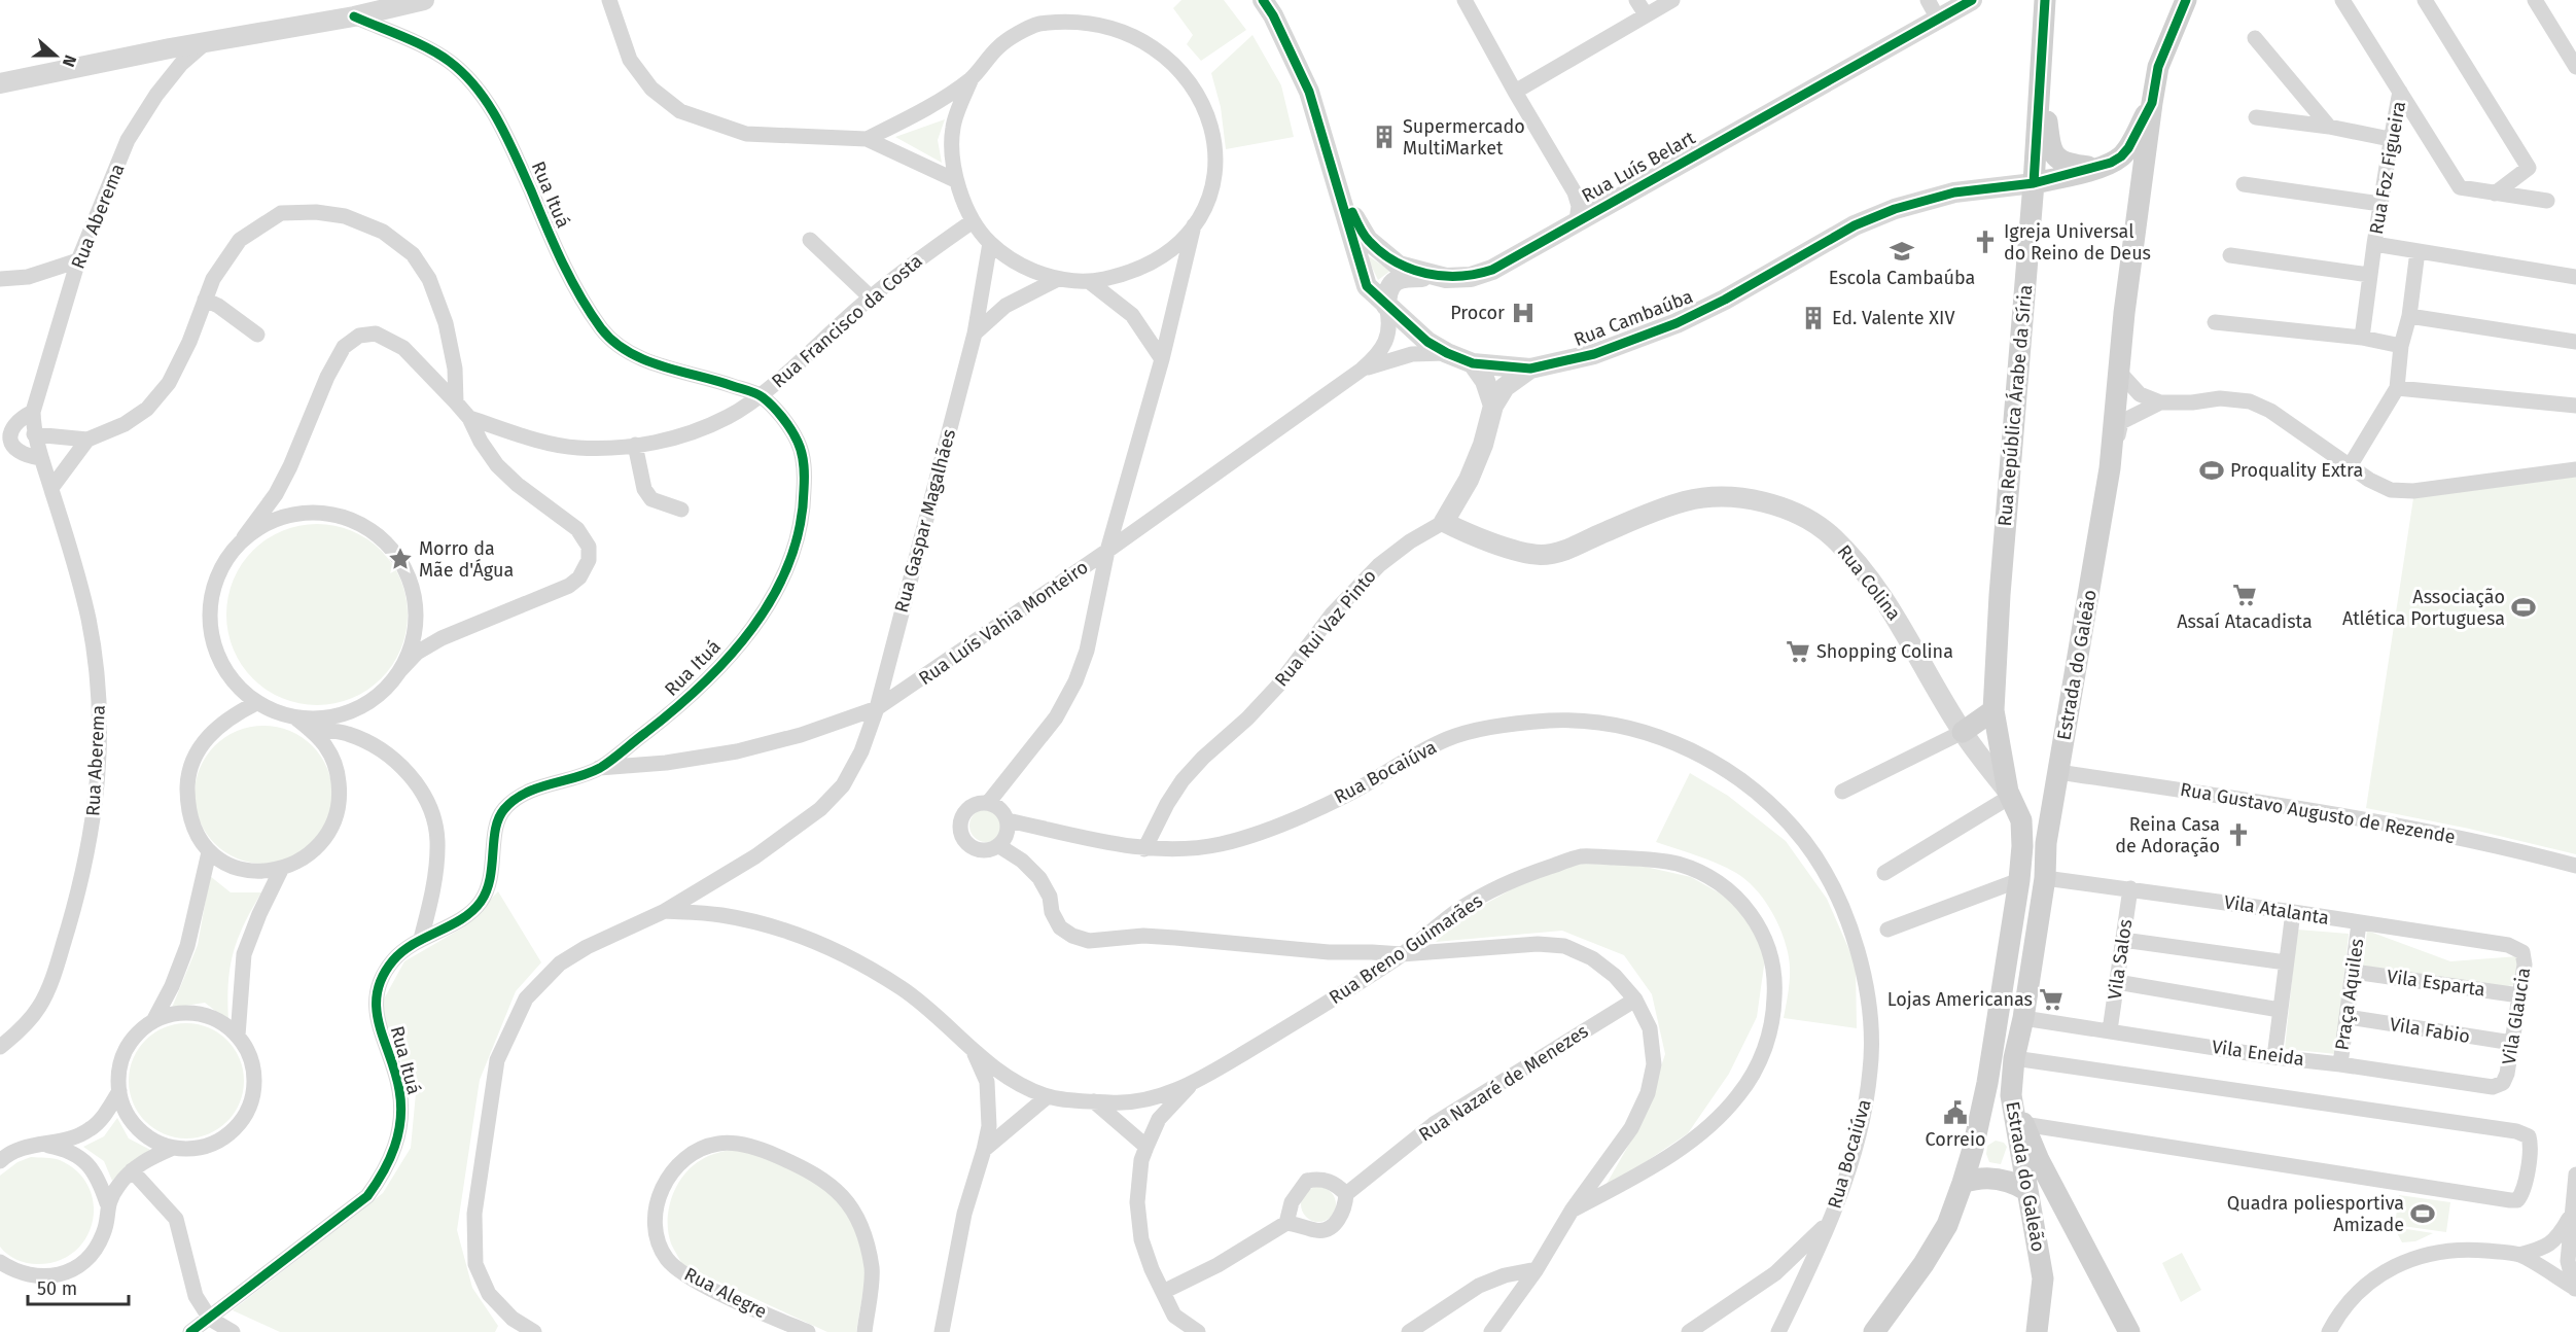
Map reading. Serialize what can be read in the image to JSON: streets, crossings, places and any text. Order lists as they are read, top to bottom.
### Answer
{
  "streets": {
    "main road": ["Rua República Árabe da Síria", "Estrada do Galeão"],
    "street": [
      "Rua Luís Belart",
      "Rua Foz Figueira",
      "Rua Ituá",
      "Rua Aberema",
      "Rua Cambaúba",
      "Rua Francisco da Costa",
      "Rua Gaspar Magalhães",
      "Rua Colina",
      "Rua Luís Vahia Monteiro",
      "Rua Rui Vaz Pinto",
      "Rua Bocaiúva",
      "Rua Gustavo Augusto de Rezende",
      "Vila Atalanta",
      "Rua Breno Guimarães",
      "Vila Salos",
      "Vila Esparta",
      "Praça Aquiles",
      "Vila Glaucia",
      "Vila Fabio",
      "Vila Eneida",
      "Rua Nazaré de Menezes",
      "Rua Alegre"
    ]
  },
  "crossings": [
    ["Rua Luís Belart", "Rua Cambaúba"],
    ["Rua Ituá", "Rua Francisco da Costa"],
    ["Rua Ituá", "Rua Luís Vahia Monteiro"],
    ["Rua Cambaúba", "Rua República Árabe da Síria"],
    ["Rua República Árabe da Síria", "Rua Colina"],
    ["Rua República Árabe da Síria", "Estrada do Galeão"],
    ["Rua Gaspar Magalhães", "Rua Luís Vahia Monteiro"],
    ["Rua Gaspar Magalhães", "Rua Breno Guimarães"],
    ["Rua Colina", "Rua Rui Vaz Pinto"],
    ["Rua Colina", "Estrada do Galeão"],
    ["Rua Rui Vaz Pinto", "Rua Bocaiúva"],
    ["Estrada do Galeão", "Rua Gustavo Augusto de Rezende"],
    ["Estrada do Galeão", "Vila Atalanta"],
    ["Estrada do Galeão", "Vila Eneida"],
    ["Vila Atalanta", "Vila Salos"],
    ["Vila Atalanta", "Praça Aquiles"],
    ["Vila Atalanta", "Vila Glaucia"],
    ["Vila Salos", "Vila Eneida"],
    ["Vila Esparta", "Praça Aquiles"],
    ["Vila Esparta", "Vila Glaucia"],
    ["Praça Aquiles", "Vila Fabio"],
    ["Praça Aquiles", "Vila Eneida"],
    ["Vila Glaucia", "Vila Fabio"],
    ["Vila Glaucia", "Vila Eneida"]
  ],
  "places": {
    "building": ["Supermercado MultiMarket", "Ed. Valente XIV"],
    "church": ["Igreja Universal do Reino de Deus", "Reina Casa de Adoração"],
    "school or university": ["Escola Cambaúba"],
    "hospital": ["Procor"],
    "sports": ["Proquality Extra", "Associação Atlética Portuguesa", "Quadra poliesportiva Amizade"],
    "place": ["Morro da Mãe d'Água"],
    "supermarket": ["Assaí Atacadista", "Shopping Colina", "Lojas Americanas"],
    "public building": ["Correio"]
  },
  "scale_bar": "50 m",
  "north": "right"
}
